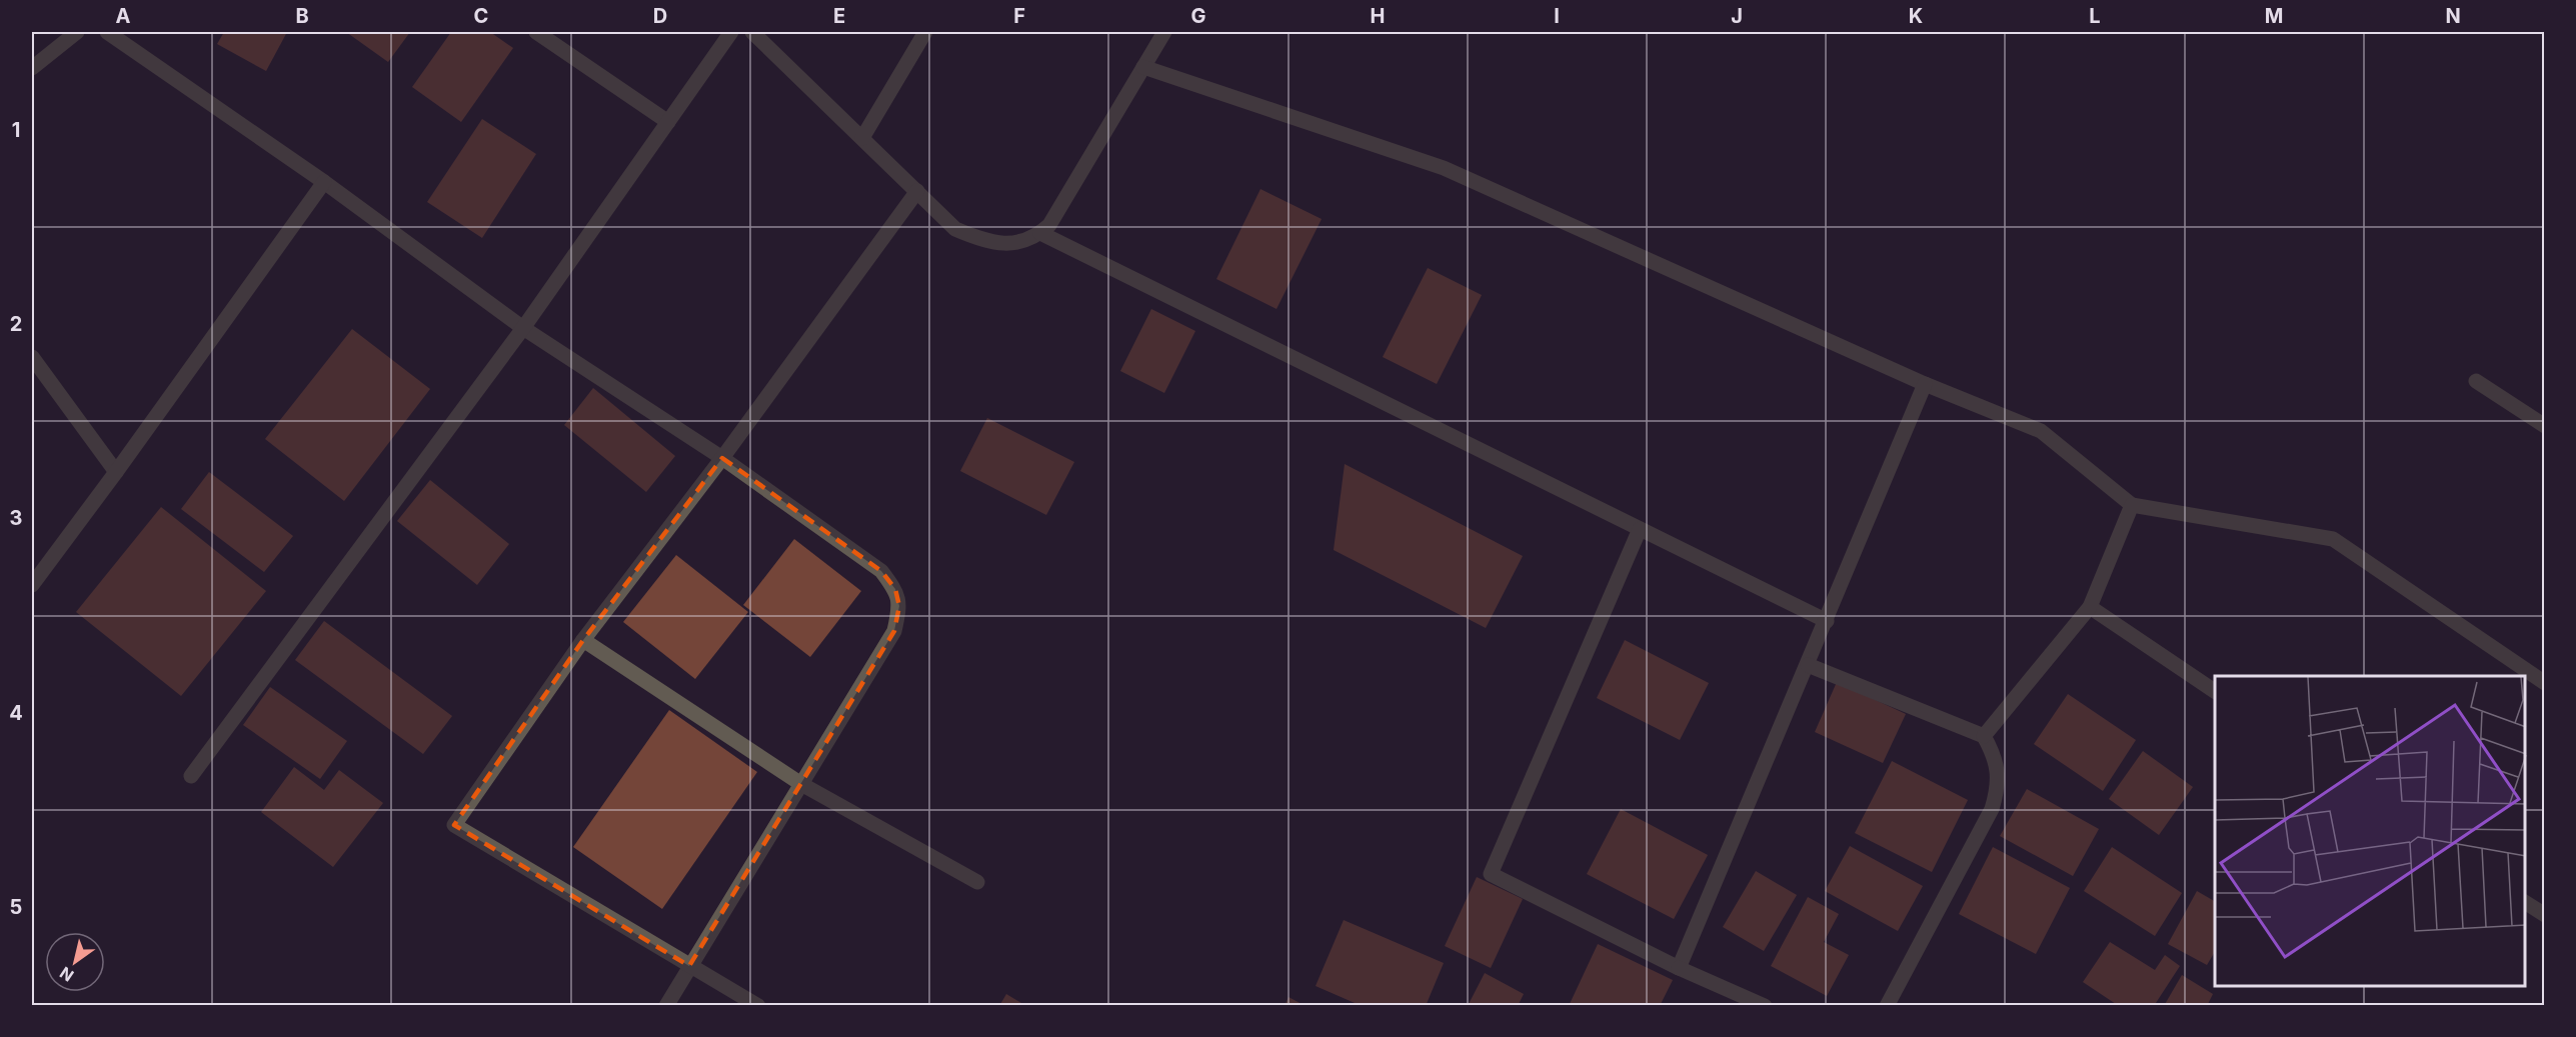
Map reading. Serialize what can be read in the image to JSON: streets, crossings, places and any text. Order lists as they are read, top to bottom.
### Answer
{
  "north": "bottom left",
  "grid": {
    "columns": [
      "A",
      "B",
      "C",
      "D",
      "E",
      "F",
      "G",
      "H",
      "I",
      "J",
      "K",
      "L",
      "M",
      "N"
    ],
    "rows": [
      "1",
      "2",
      "3",
      "4",
      "5"
    ]
  }
}
